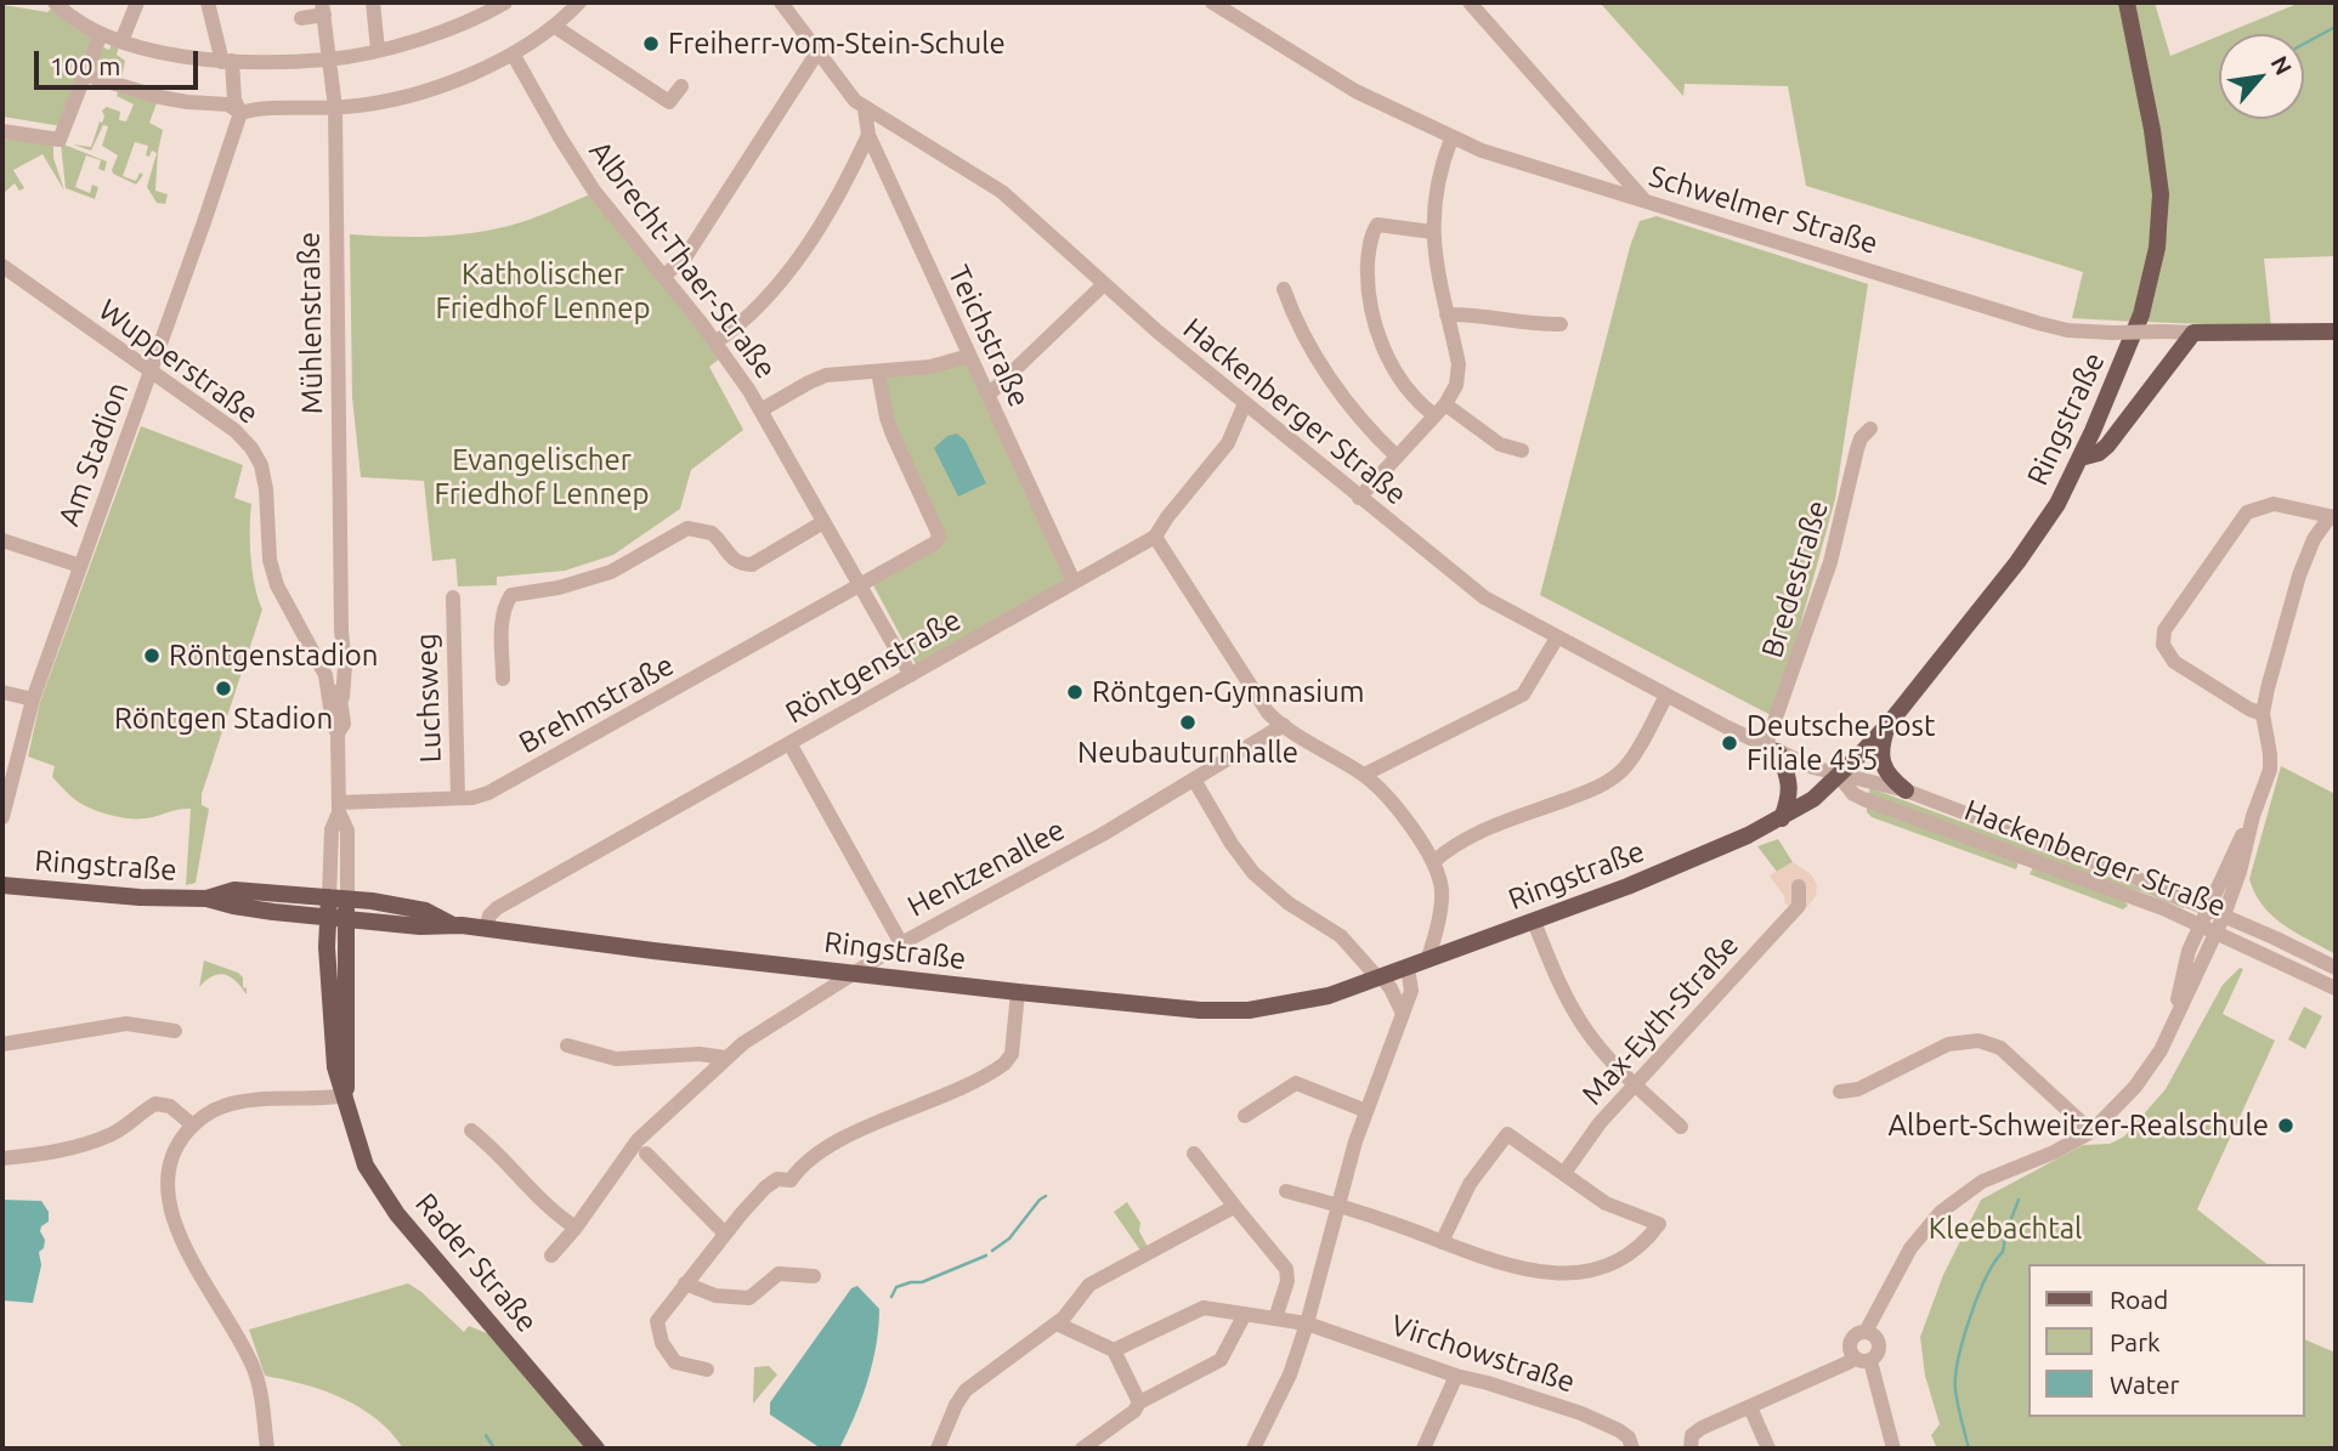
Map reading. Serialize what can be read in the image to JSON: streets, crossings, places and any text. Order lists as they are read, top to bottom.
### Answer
{
  "streets": {
    "main road": ["Schwelmer Straße", "Ringstraße", "Rader Straße"],
    "street": [
      "Albrecht-Thaer-Straße",
      "Mühlenstraße",
      "Teichstraße",
      "Wupperstraße",
      "Hackenberger Straße",
      "Am Stadion",
      "Bredestraße",
      "Röntgenstraße",
      "Luchsweg",
      "Brehmstraße",
      "Hentzenallee",
      "Max-Eyth-Straße",
      "Virchowstraße"
    ]
  },
  "crossings": [
    ["Albrecht-Thaer-Straße", "Röntgenstraße"],
    ["Albrecht-Thaer-Straße", "Brehmstraße"],
    ["Mühlenstraße", "Wupperstraße"],
    ["Teichstraße", "Hackenberger Straße"],
    ["Teichstraße", "Röntgenstraße"],
    ["Wupperstraße", "Am Stadion"],
    ["Hackenberger Straße", "Ringstraße"],
    ["Hackenberger Straße", "Bredestraße"],
    ["Hackenberger Straße", "Röntgenstraße"],
    ["Ringstraße", "Röntgenstraße"],
    ["Ringstraße", "Hentzenallee"],
    ["Ringstraße", "Rader Straße"],
    ["Luchsweg", "Brehmstraße"]
  ],
  "parks": ["Katholischer Friedhof Lennep", "Evangelischer Friedhof Lennep", "Kleebachtal"],
  "places": [
    "Freiherr-vom-Stein-Schule",
    "Röntgenstadion",
    "Röntgen Stadion",
    "Röntgen-Gymnasium",
    "Neubauturnhalle",
    "Deutsche Post Filiale 455",
    "Albert-Schweitzer-Realschule"
  ],
  "legend": ["Road", "Park", "Water"],
  "scale_bar": "100 m",
  "north": "top right"
}
